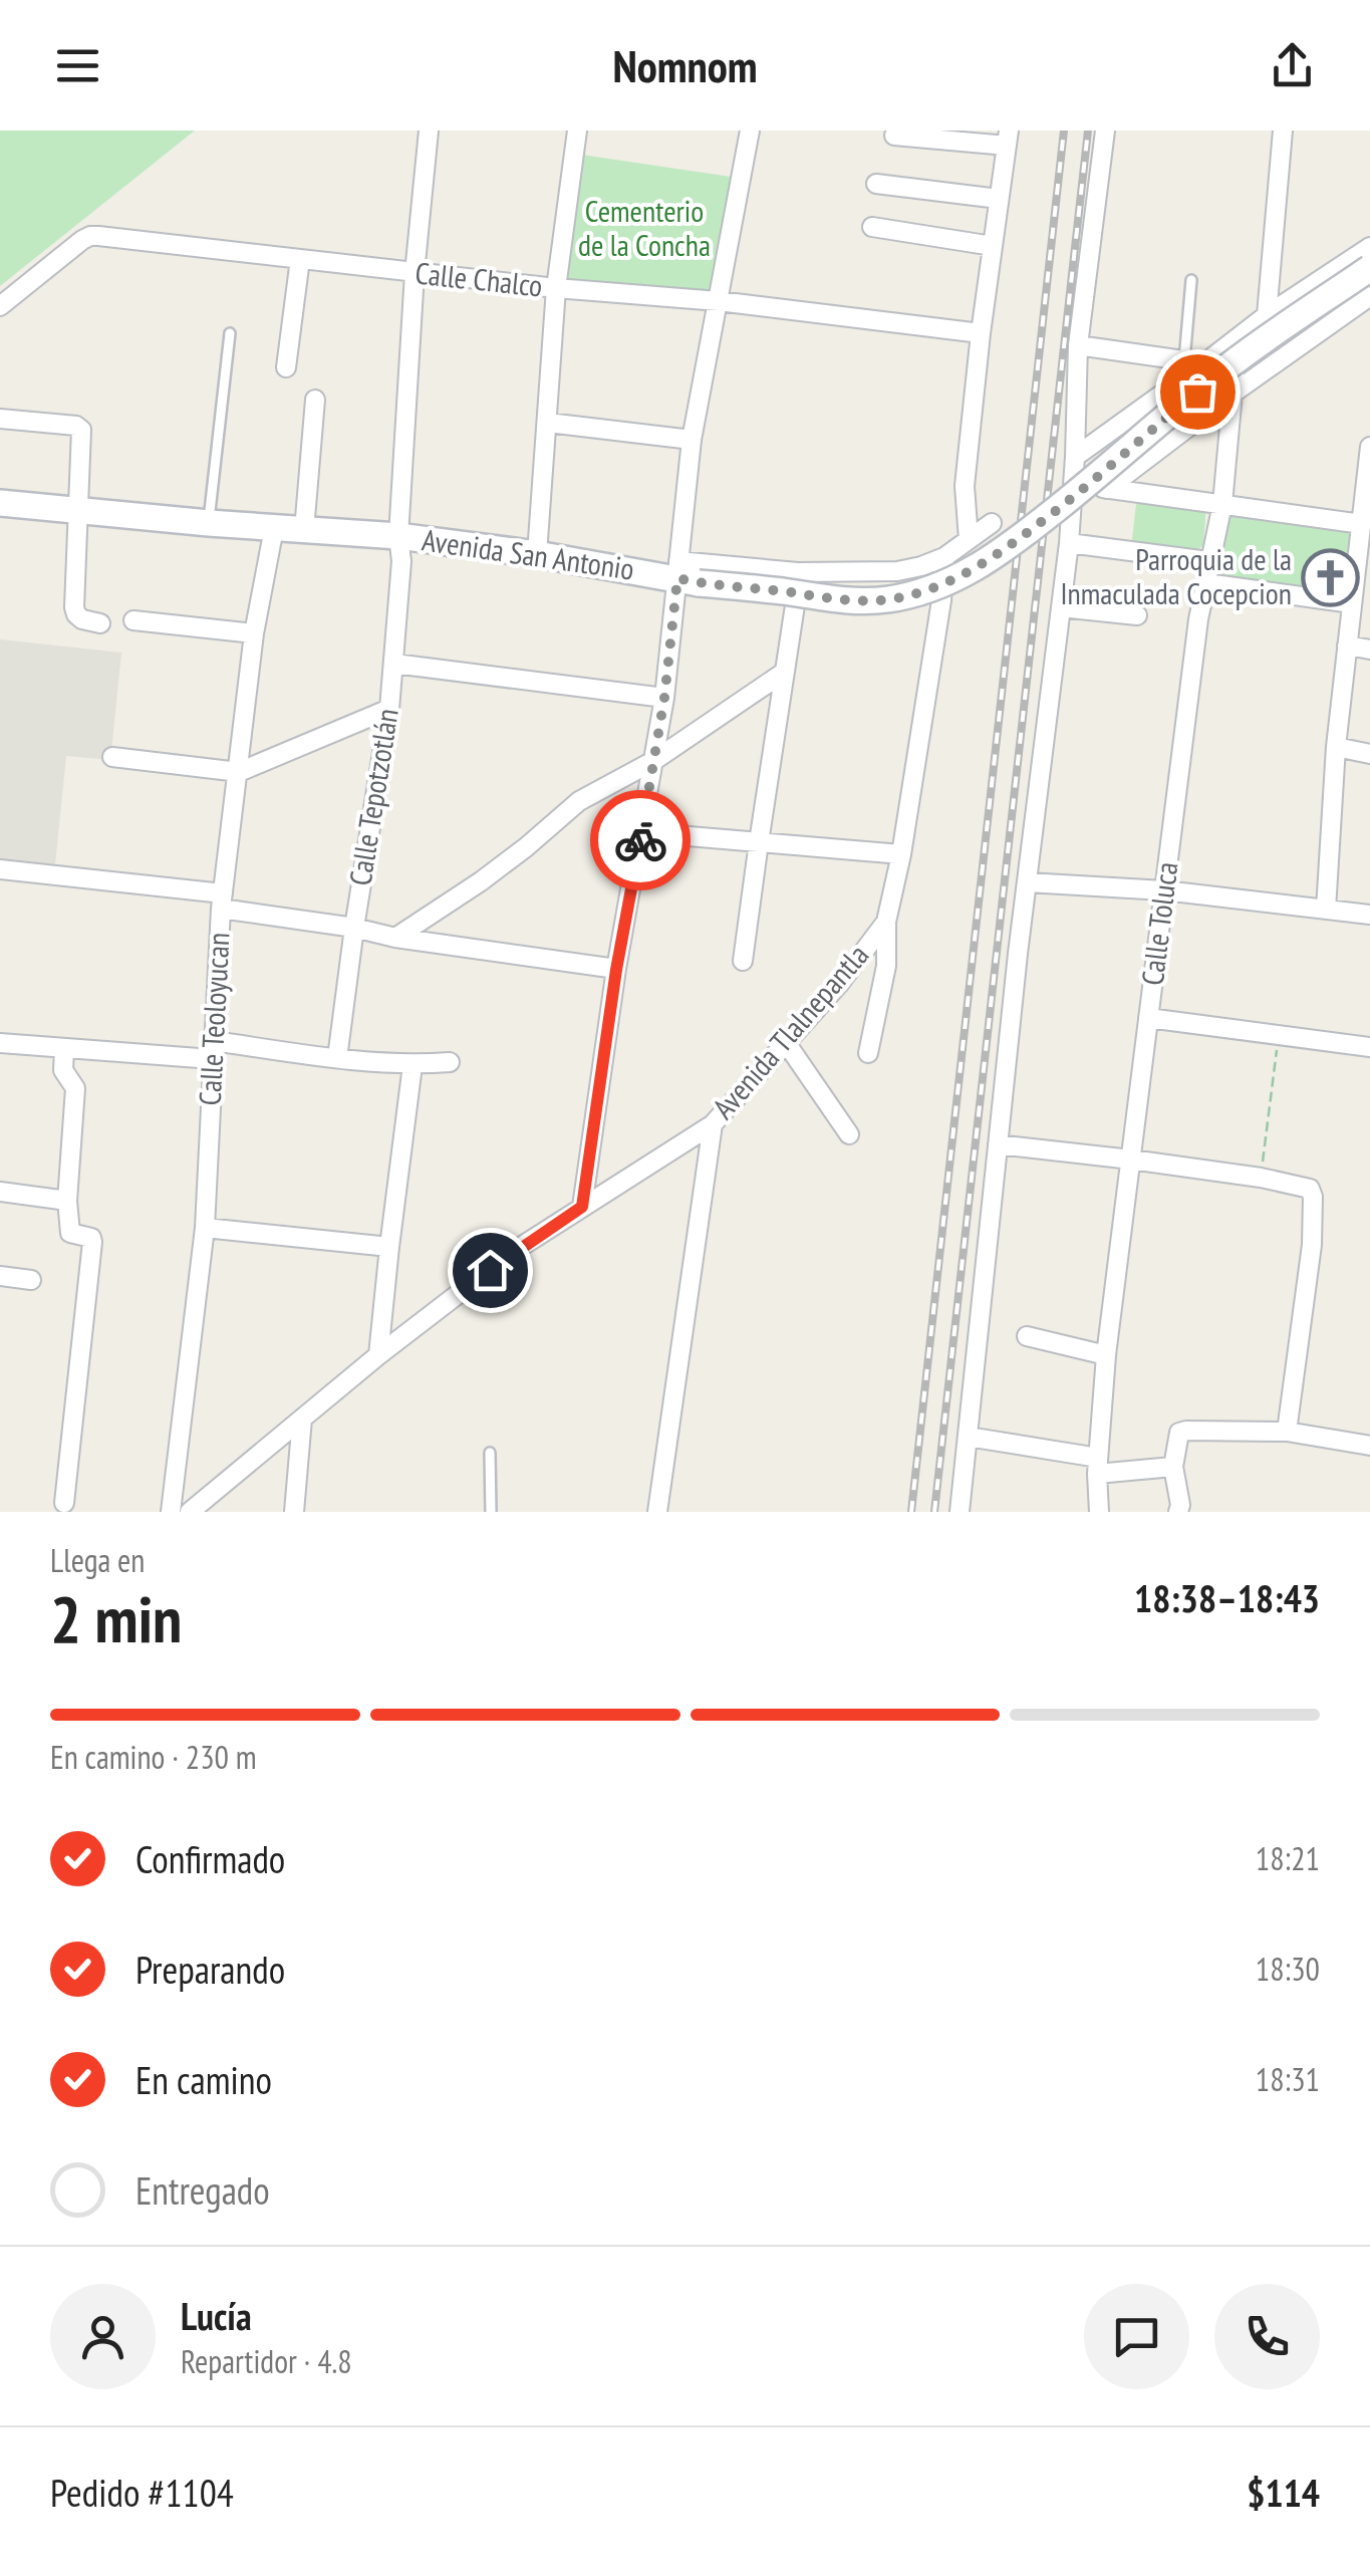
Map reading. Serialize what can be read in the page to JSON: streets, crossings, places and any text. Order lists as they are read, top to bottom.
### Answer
{
  "streets": {
    "main road": ["Avenida San Antonio"],
    "street": [
      "Calle Chalco",
      "Calle Tepotzotlán",
      "Calle Toluca",
      "Calle Teoloyucan",
      "Avenida Tlalnepantla"
    ]
  },
  "crossings": [
    ["Avenida San Antonio", "Calle Tepotzotlán"],
    ["Avenida San Antonio", "Calle Teoloyucan"],
    ["Avenida San Antonio", "Avenida Tlalnepantla"]
  ],
  "parks": ["Cementerio de la Concha"],
  "places": {
    "church": ["Parroquia de la Inmaculada Cocepcion"]
  },
  "page": {
    "header": "Nomnom",
    "heading": ["2 min", "Llega en", "18:38–18:43"],
    "panel": [
      "Lucía",
      "Repartidor · 4.8",
      "Pedido #1104",
      "$114"
    ],
    "bar": "En camino · 230 m",
    "list": [
      ["Confirmado", "18:21"],
      ["Preparando", "18:30"],
      ["En camino", "18:31"],
      "Entregado"
    ]
  }
}
